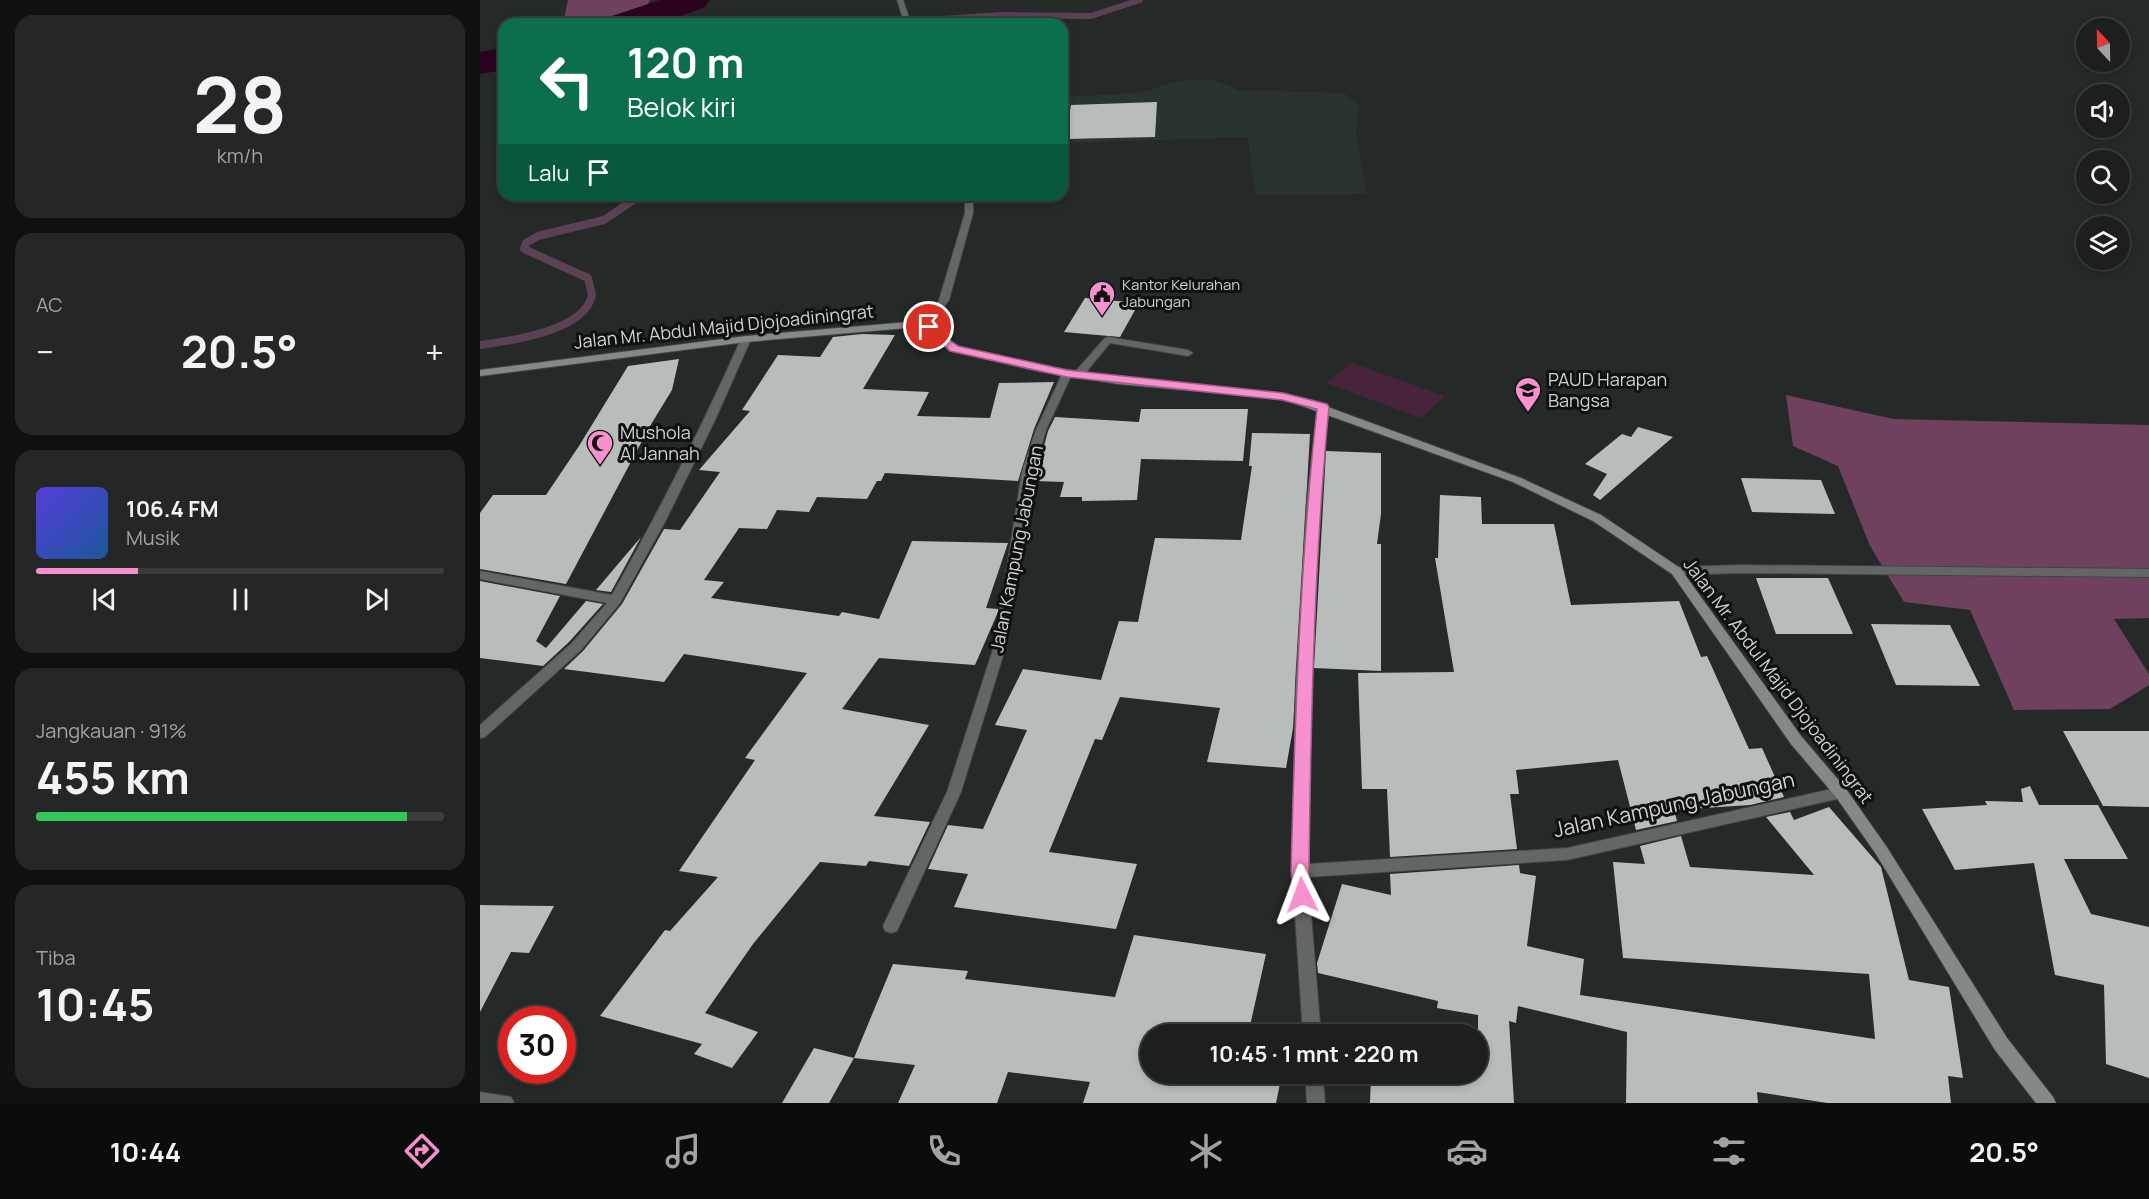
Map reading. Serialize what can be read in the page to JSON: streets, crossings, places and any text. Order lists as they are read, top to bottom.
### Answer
{
  "streets": {
    "street": ["Jalan Mr. Abdul Majid Djojoadiningrat", "Jalan Kampung Jabungan"]
  },
  "crossings": [
    ["Jalan Mr. Abdul Majid Djojoadiningrat", "Jalan Kampung Jabungan"]
  ],
  "places": {
    "public building": ["Kantor Kelurahan Jabungan"],
    "school or university": ["PAUD Harapan Bangsa"],
    "mosque": ["Mushola Al Jannah"]
  },
  "north": "top",
  "page": {
    "tile": [
      ["28", "km/h"],
      "AC",
      ["Jangkauan · 91%", "455 km"],
      ["Tiba", "10:45"]
    ],
    "turn": ["120 m", "Belok kiri"],
    "then": "Lalu",
    "heat": ["−", "20.5°", "+"],
    "song": ["106.4 FM", "Musik"],
    "limit": "30",
    "trip": "10:45 · 1 mnt · 220 m",
    "tabs": ["10:44", "20.5°"]
  }
}
